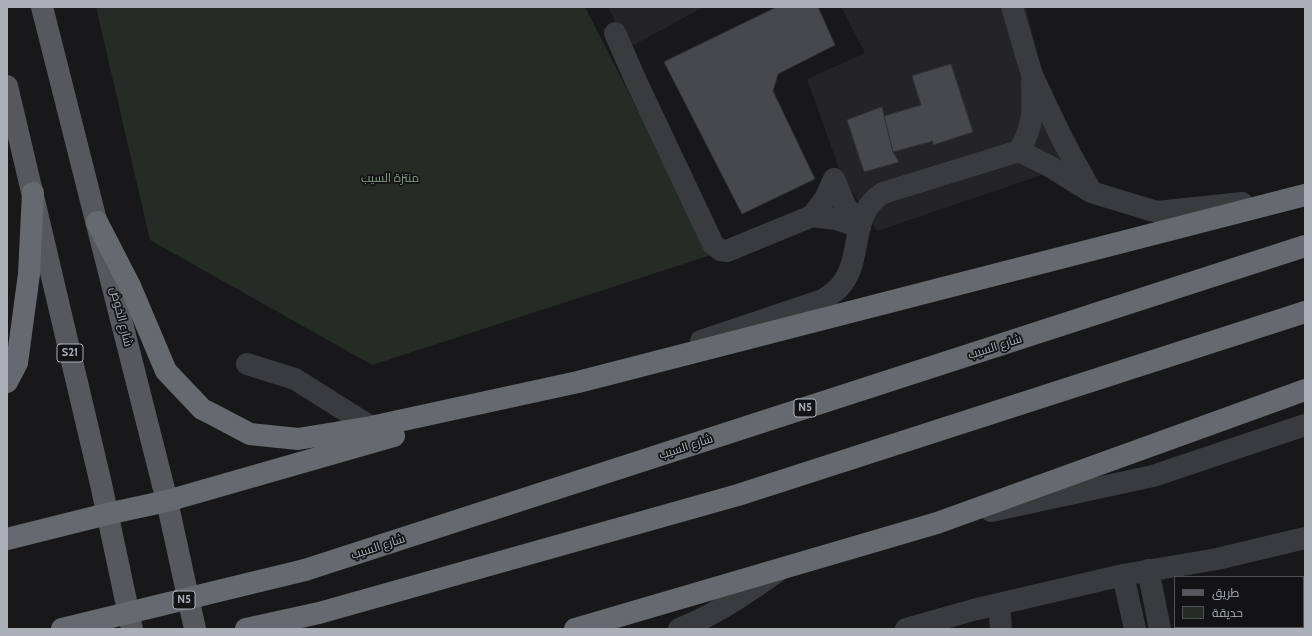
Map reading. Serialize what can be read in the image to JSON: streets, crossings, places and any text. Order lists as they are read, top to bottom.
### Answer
{
  "streets": {
    "highway": ["شارع السيب", "N5"],
    "main road": ["شارع الخوض", "S21"]
  },
  "parks": ["منتزة السيب"],
  "legend": ["طريق", "حديقة"]
}
